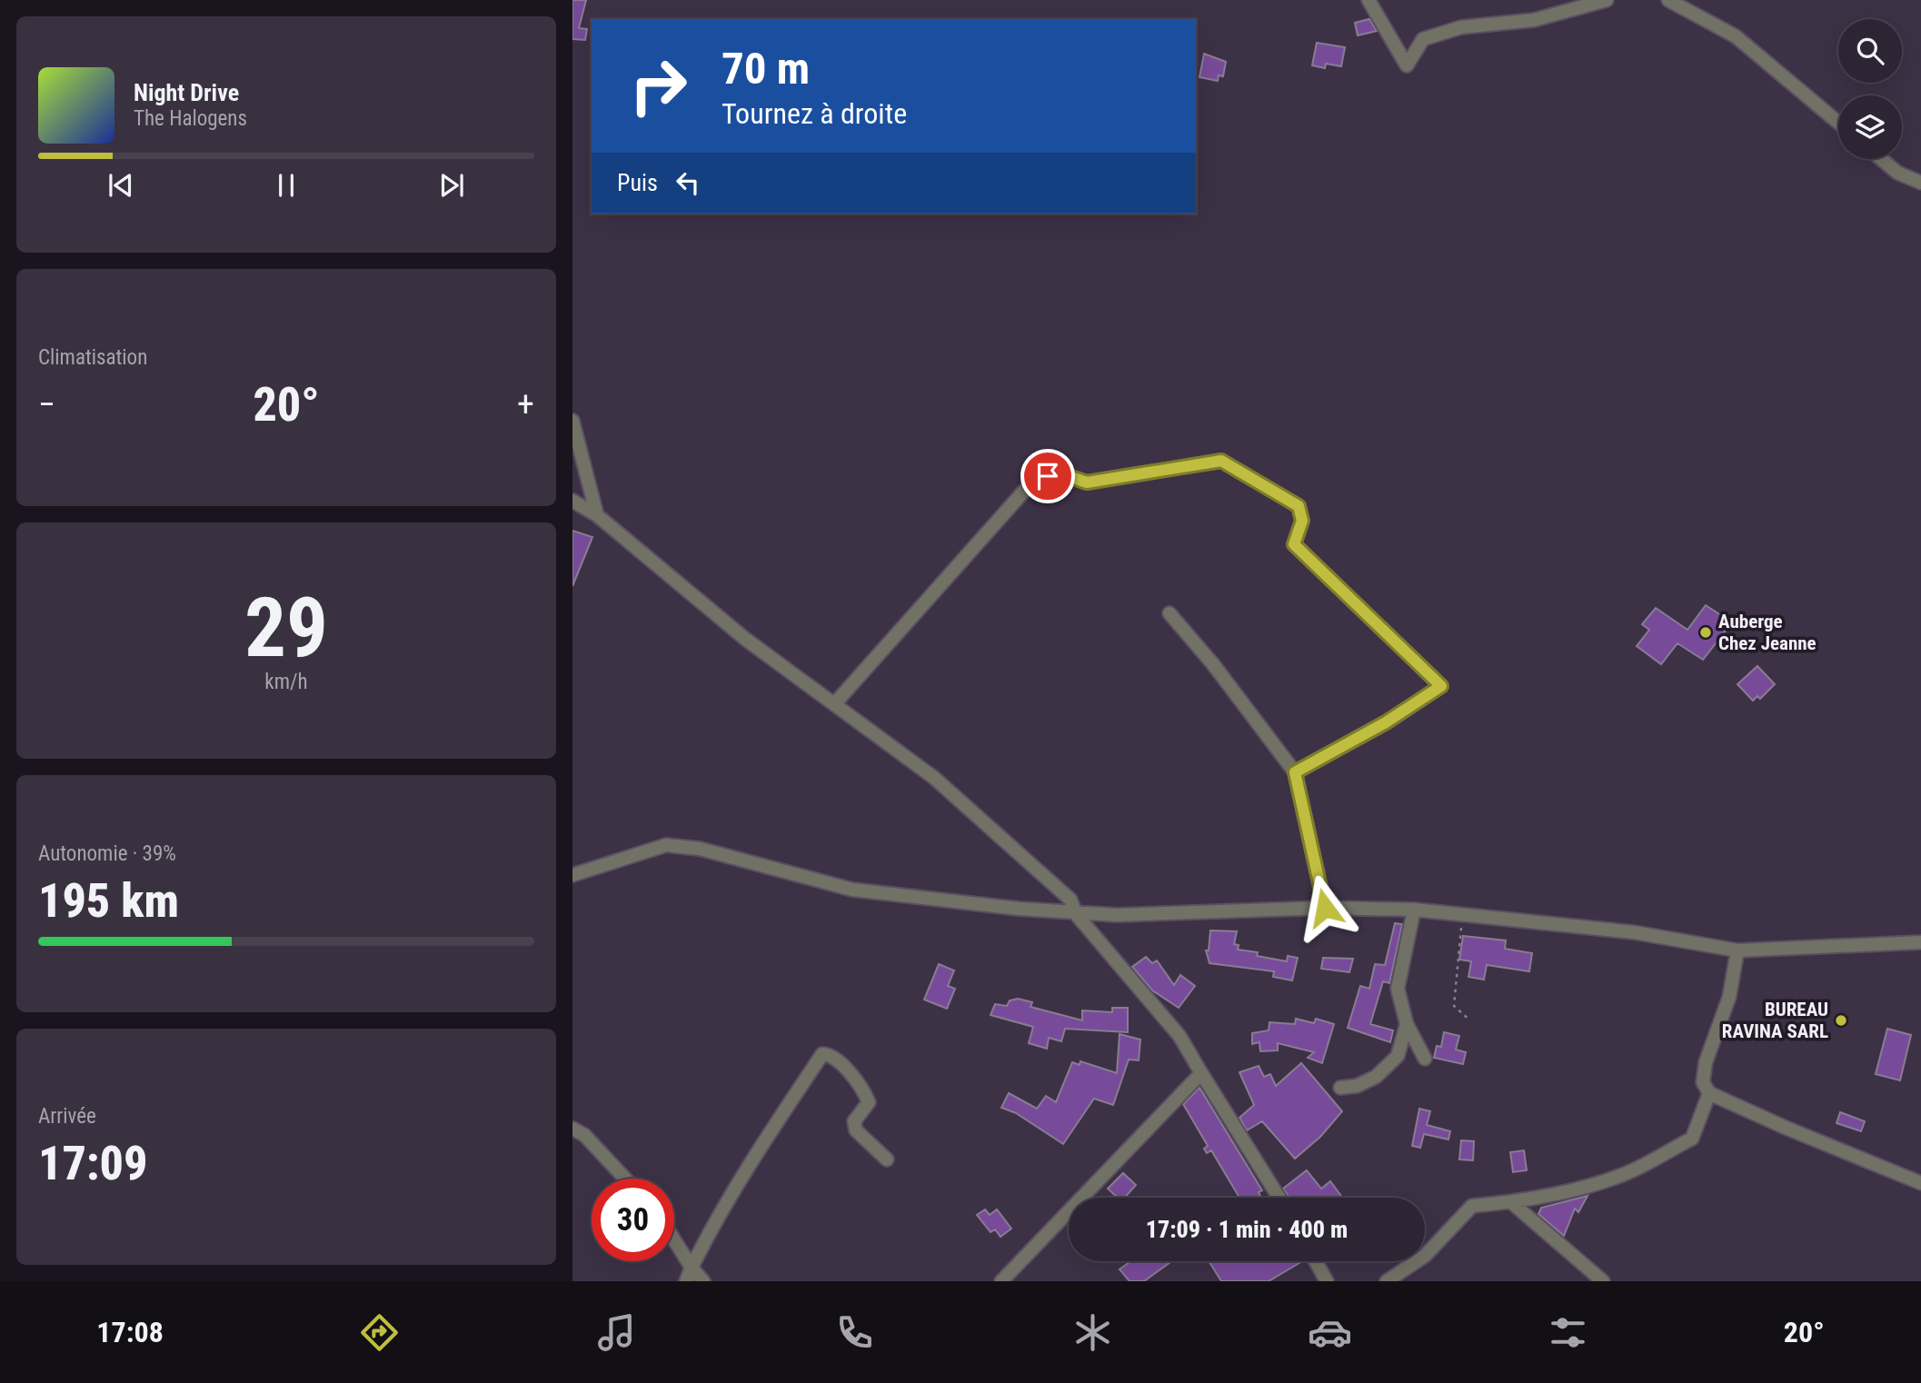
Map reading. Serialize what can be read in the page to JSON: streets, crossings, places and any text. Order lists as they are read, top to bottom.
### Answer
{
  "places": ["Auberge Chez Jeanne", "BUREAU RAVINA SARL"],
  "page": {
    "turn": ["70 m", "Tournez à droite"],
    "song": ["Night Drive", "The Halogens"],
    "then": "Puis",
    "tile": [
      "Climatisation",
      ["29", "km/h"],
      ["Autonomie · 39%", "195 km"],
      ["Arrivée", "17:09"]
    ],
    "heat": ["−", "20°", "+"],
    "limit": "30",
    "trip": "17:09 · 1 min · 400 m",
    "tabs": ["17:08", "20°"]
  }
}
